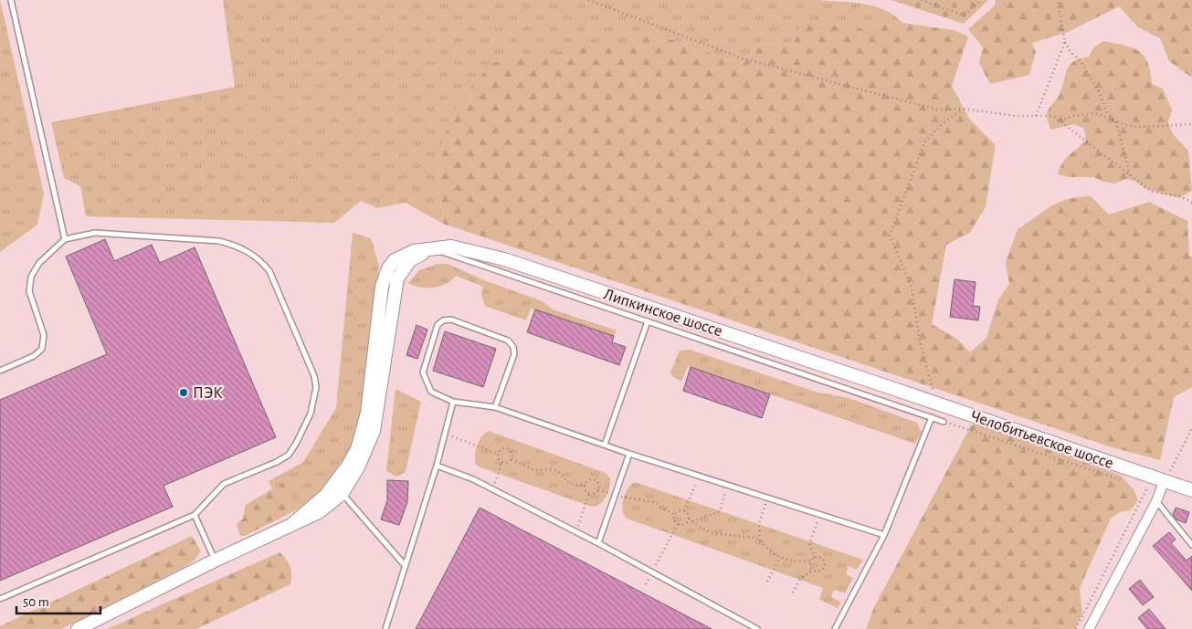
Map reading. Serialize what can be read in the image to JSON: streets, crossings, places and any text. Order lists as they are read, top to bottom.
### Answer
{
  "streets": {
    "street": ["Липкинское шоссе", "Челобитьевское шоссе"]
  },
  "crossings": [
    ["Липкинское шоссе", "Челобитьевское шоссе"]
  ],
  "places": ["ПЭК"],
  "scale_bar": "50 m"
}
